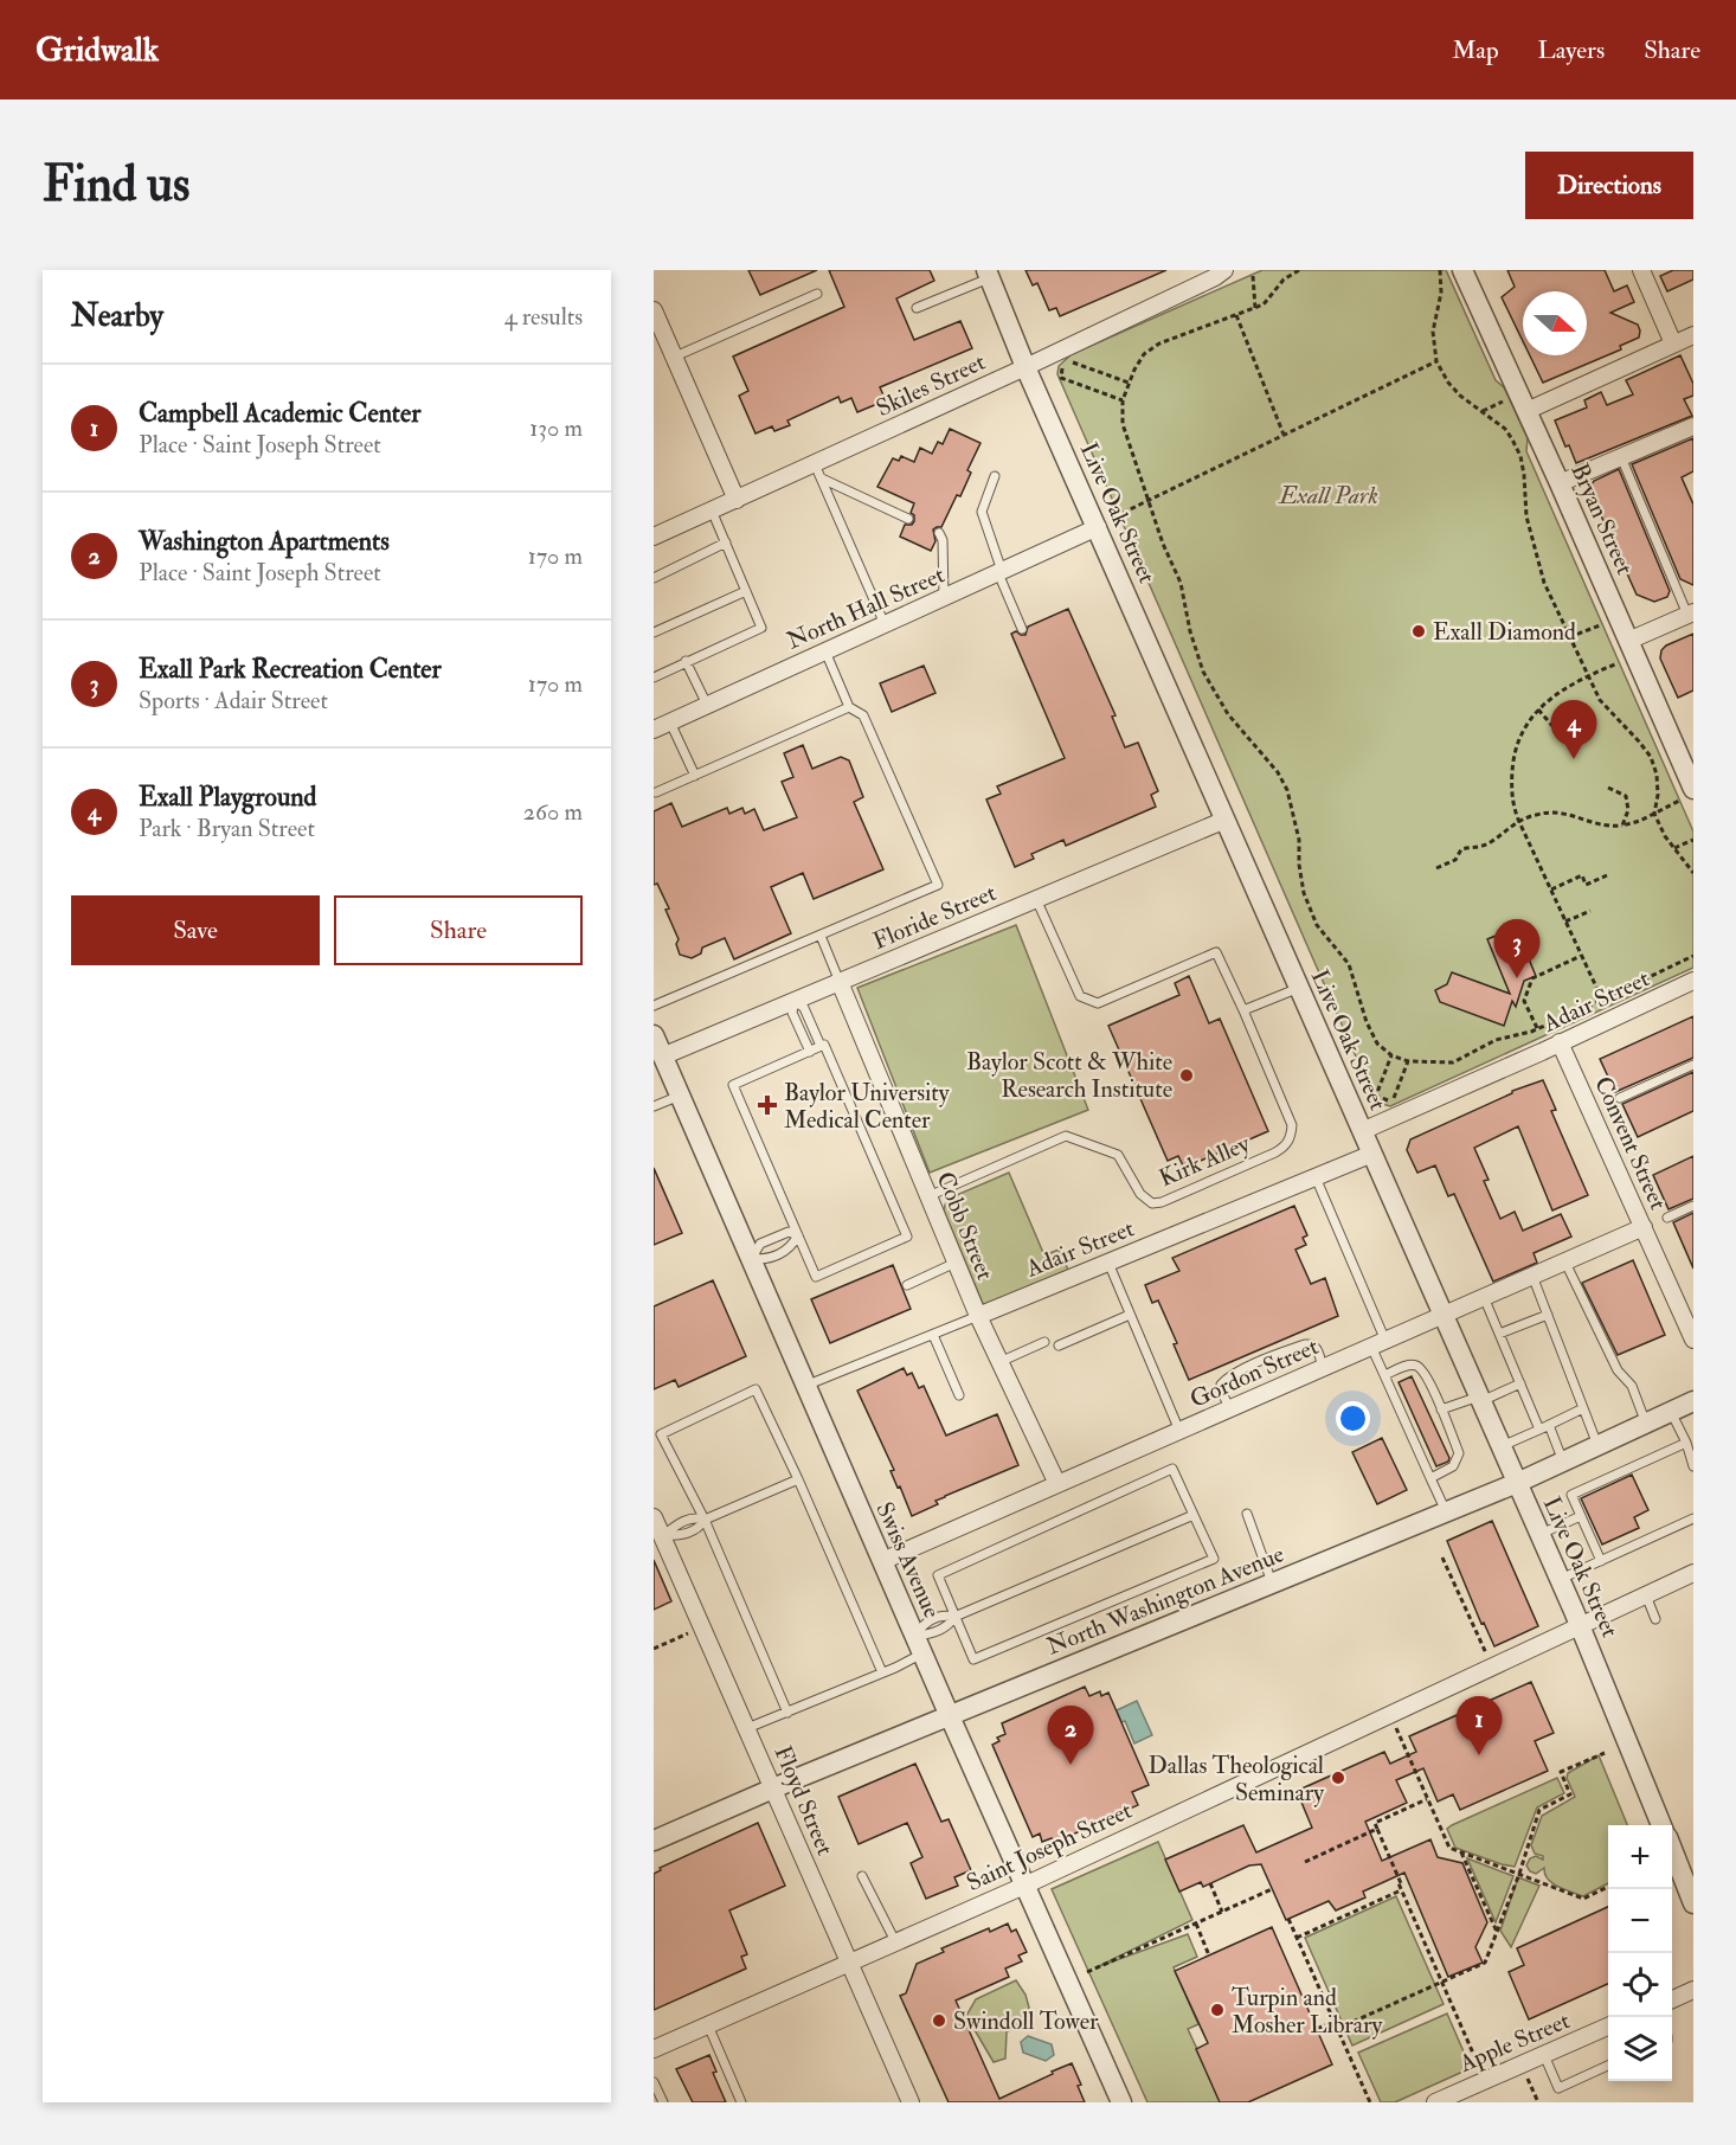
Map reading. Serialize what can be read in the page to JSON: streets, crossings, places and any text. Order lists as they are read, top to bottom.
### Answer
{
  "streets": {
    "street": [
      "Skiles Street",
      "Live Oak Street",
      "Bryan Street",
      "North Hall Street",
      "Floride Street",
      "Adair Street",
      "Convent Street",
      "Cobb Street",
      "Gordon Street",
      "Swiss Avenue",
      "North Washington Avenue",
      "Floyd Street",
      "Saint Joseph Street",
      "Apple Street"
    ],
    "lane": ["Kirk Alley"]
  },
  "crossings": [
    ["Skiles Street", "Live Oak Street"],
    ["Live Oak Street", "North Hall Street"],
    ["Live Oak Street", "Floride Street"],
    ["Live Oak Street", "Adair Street"],
    ["Live Oak Street", "Gordon Street"],
    ["Live Oak Street", "North Washington Avenue"],
    ["Live Oak Street", "Saint Joseph Street"],
    ["Floride Street", "Cobb Street"],
    ["Floride Street", "Swiss Avenue"],
    ["Adair Street", "Convent Street"],
    ["Adair Street", "Cobb Street"],
    ["Adair Street", "Swiss Avenue"],
    ["Convent Street", "Gordon Street"],
    ["Kirk Alley", "Cobb Street"],
    ["Cobb Street", "Gordon Street"],
    ["Gordon Street", "Swiss Avenue"],
    ["Swiss Avenue", "North Washington Avenue"],
    ["Swiss Avenue", "Saint Joseph Street"],
    ["North Washington Avenue", "Floyd Street"],
    ["Floyd Street", "Saint Joseph Street"]
  ],
  "parks": ["Exall Park"],
  "places": {
    "other": [
      "Exall Diamond",
      "Baylor Scott & White Research Institute",
      "Dallas Theological Seminary",
      "Turpin and Mosher Library",
      "Swindoll Tower"
    ],
    "health": ["Baylor University Medical Center"]
  },
  "north": "right",
  "page": {
    "header": "Gridwalk",
    "nav": ["Map", "Layers", "Share"],
    "buttons": [
      "Directions",
      ["Save", "Share"]
    ],
    "title": "Find us",
    "heading": ["Nearby", "4 results"],
    "list": [
      {
        "mark": "1",
        "name": "Campbell Academic Center",
        "note": "Place · Saint Joseph Street",
        "value": "130 m"
      },
      {
        "mark": "2",
        "name": "Washington Apartments",
        "note": "Place · Saint Joseph Street",
        "value": "170 m"
      },
      {
        "mark": "3",
        "name": "Exall Park Recreation Center",
        "note": "Sports · Adair Street",
        "value": "170 m"
      },
      {
        "mark": "4",
        "name": "Exall Playground",
        "note": "Park · Bryan Street",
        "value": "260 m"
      }
    ],
    "pins": [
      "4",
      "3",
      "1",
      "2"
    ],
    "map_buttons": ["+", "−"]
  }
}
